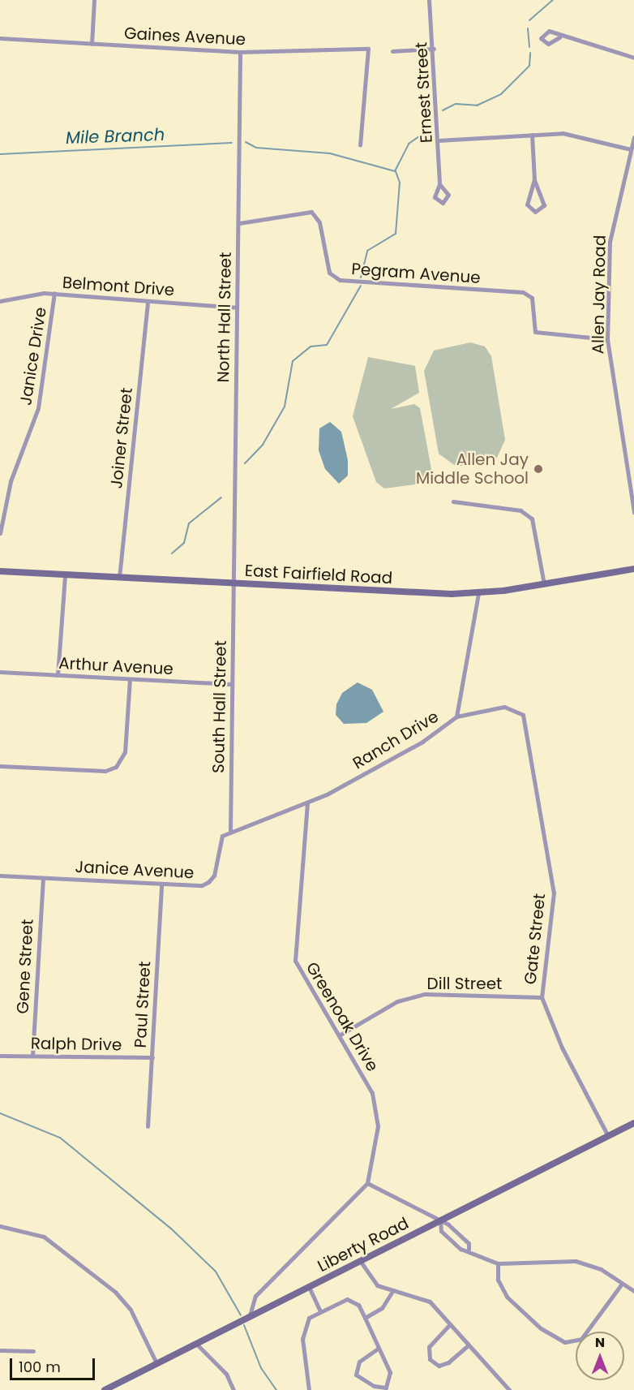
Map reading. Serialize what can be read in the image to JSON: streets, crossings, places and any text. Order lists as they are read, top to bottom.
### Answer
{
  "streets": {
    "main road": ["East Fairfield Road", "Liberty Road"],
    "street": [
      "Gaines Avenue",
      "Ernest Street",
      "Pegram Avenue",
      "Belmont Drive",
      "Allen Jay Road",
      "North Hall Street",
      "Janice Drive",
      "Joiner Street",
      "Arthur Avenue",
      "South Hall Street",
      "Ranch Drive",
      "Janice Avenue",
      "Gate Street",
      "Gene Street",
      "Dill Street",
      "Paul Street",
      "Greenoak Drive",
      "Ralph Drive"
    ]
  },
  "crossings": [
    ["Gaines Avenue", "North Hall Street"],
    ["Pegram Avenue", "Allen Jay Road"],
    ["Pegram Avenue", "North Hall Street"],
    ["Belmont Drive", "North Hall Street"],
    ["Belmont Drive", "Janice Drive"],
    ["Belmont Drive", "Joiner Street"],
    ["North Hall Street", "East Fairfield Road"],
    ["North Hall Street", "South Hall Street"],
    ["Joiner Street", "East Fairfield Road"],
    ["East Fairfield Road", "South Hall Street"],
    ["East Fairfield Road", "Ranch Drive"],
    ["Arthur Avenue", "South Hall Street"],
    ["South Hall Street", "Ranch Drive"],
    ["South Hall Street", "Janice Avenue"],
    ["Ranch Drive", "Janice Avenue"],
    ["Ranch Drive", "Gate Street"],
    ["Ranch Drive", "Greenoak Drive"],
    ["Janice Avenue", "Gene Street"],
    ["Janice Avenue", "Paul Street"],
    ["Gate Street", "Dill Street"],
    ["Gate Street", "Liberty Road"],
    ["Gene Street", "Ralph Drive"],
    ["Dill Street", "Greenoak Drive"],
    ["Paul Street", "Ralph Drive"]
  ],
  "water": ["Mile Branch"],
  "places": ["Allen Jay Middle School"],
  "scale_bar": "100 m",
  "north": "top"
}
